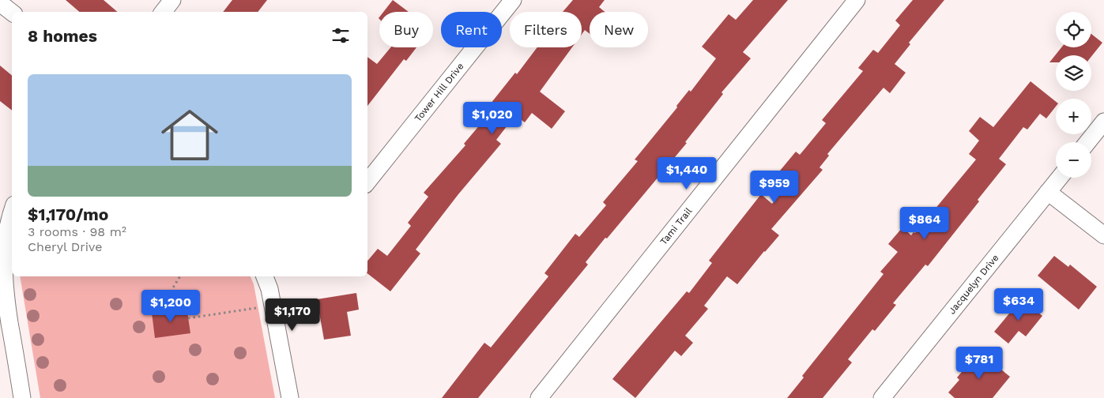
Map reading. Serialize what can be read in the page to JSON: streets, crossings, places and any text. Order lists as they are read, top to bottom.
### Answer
{
  "streets": {
    "street": ["Tower Hill Drive", "Tami Trail", "Jacquelyn Drive"]
  },
  "page": {
    "map_buttons": ["+", "−"],
    "chip": [
      "Buy",
      "Rent",
      "Filters",
      "New"
    ],
    "heading": "8 homes",
    "list": [
      {
        "name": "$1,170/mo",
        "note": "3 rooms · 98 m² · Cheryl Drive"
      }
    ],
    "price": [
      "$1,020",
      "$1,440",
      "$959",
      "$864",
      "$634",
      "$1,200",
      "$1,170",
      "$781"
    ]
  }
}
